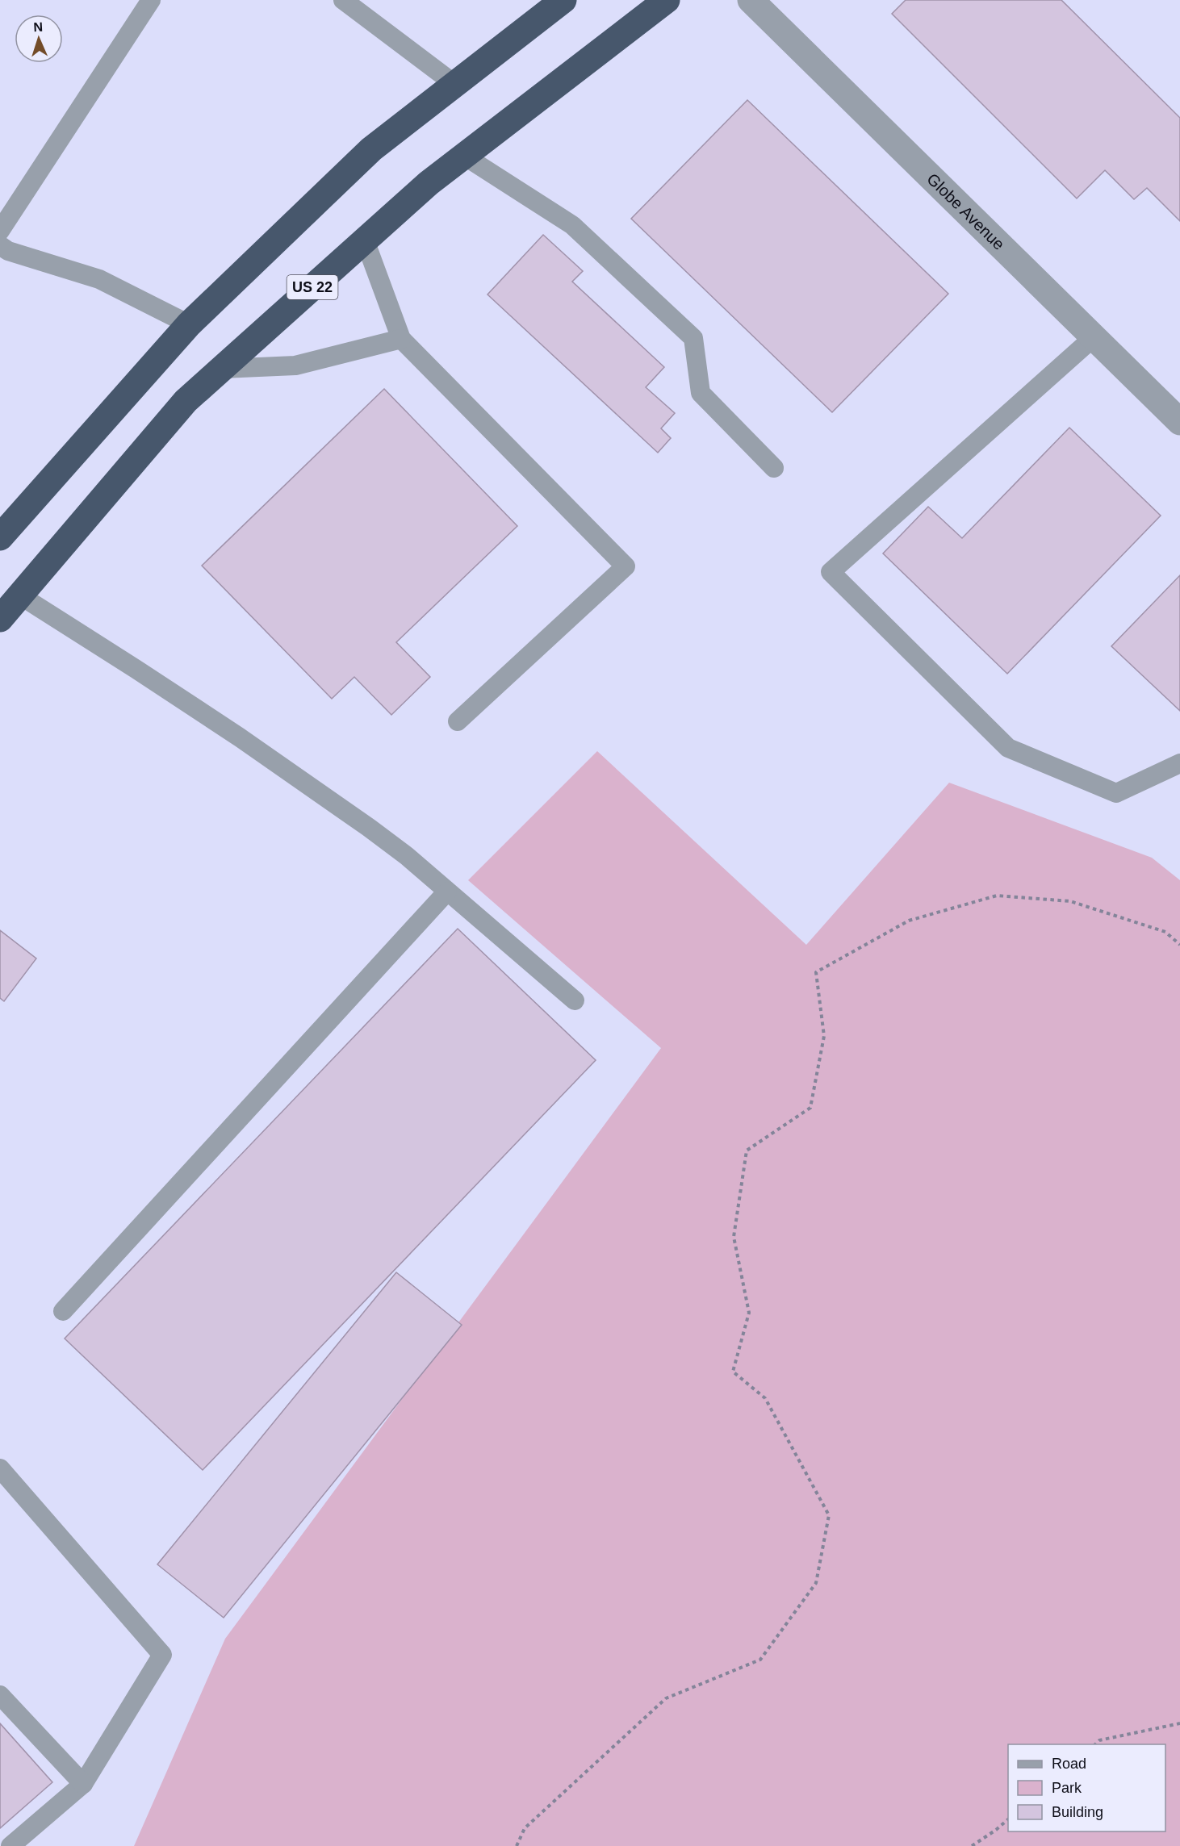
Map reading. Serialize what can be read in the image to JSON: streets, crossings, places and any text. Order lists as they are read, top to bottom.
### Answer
{
  "streets": {
    "highway": ["US 22"],
    "street": ["Globe Avenue"]
  },
  "legend": ["Road", "Park", "Building"],
  "north": "top"
}
